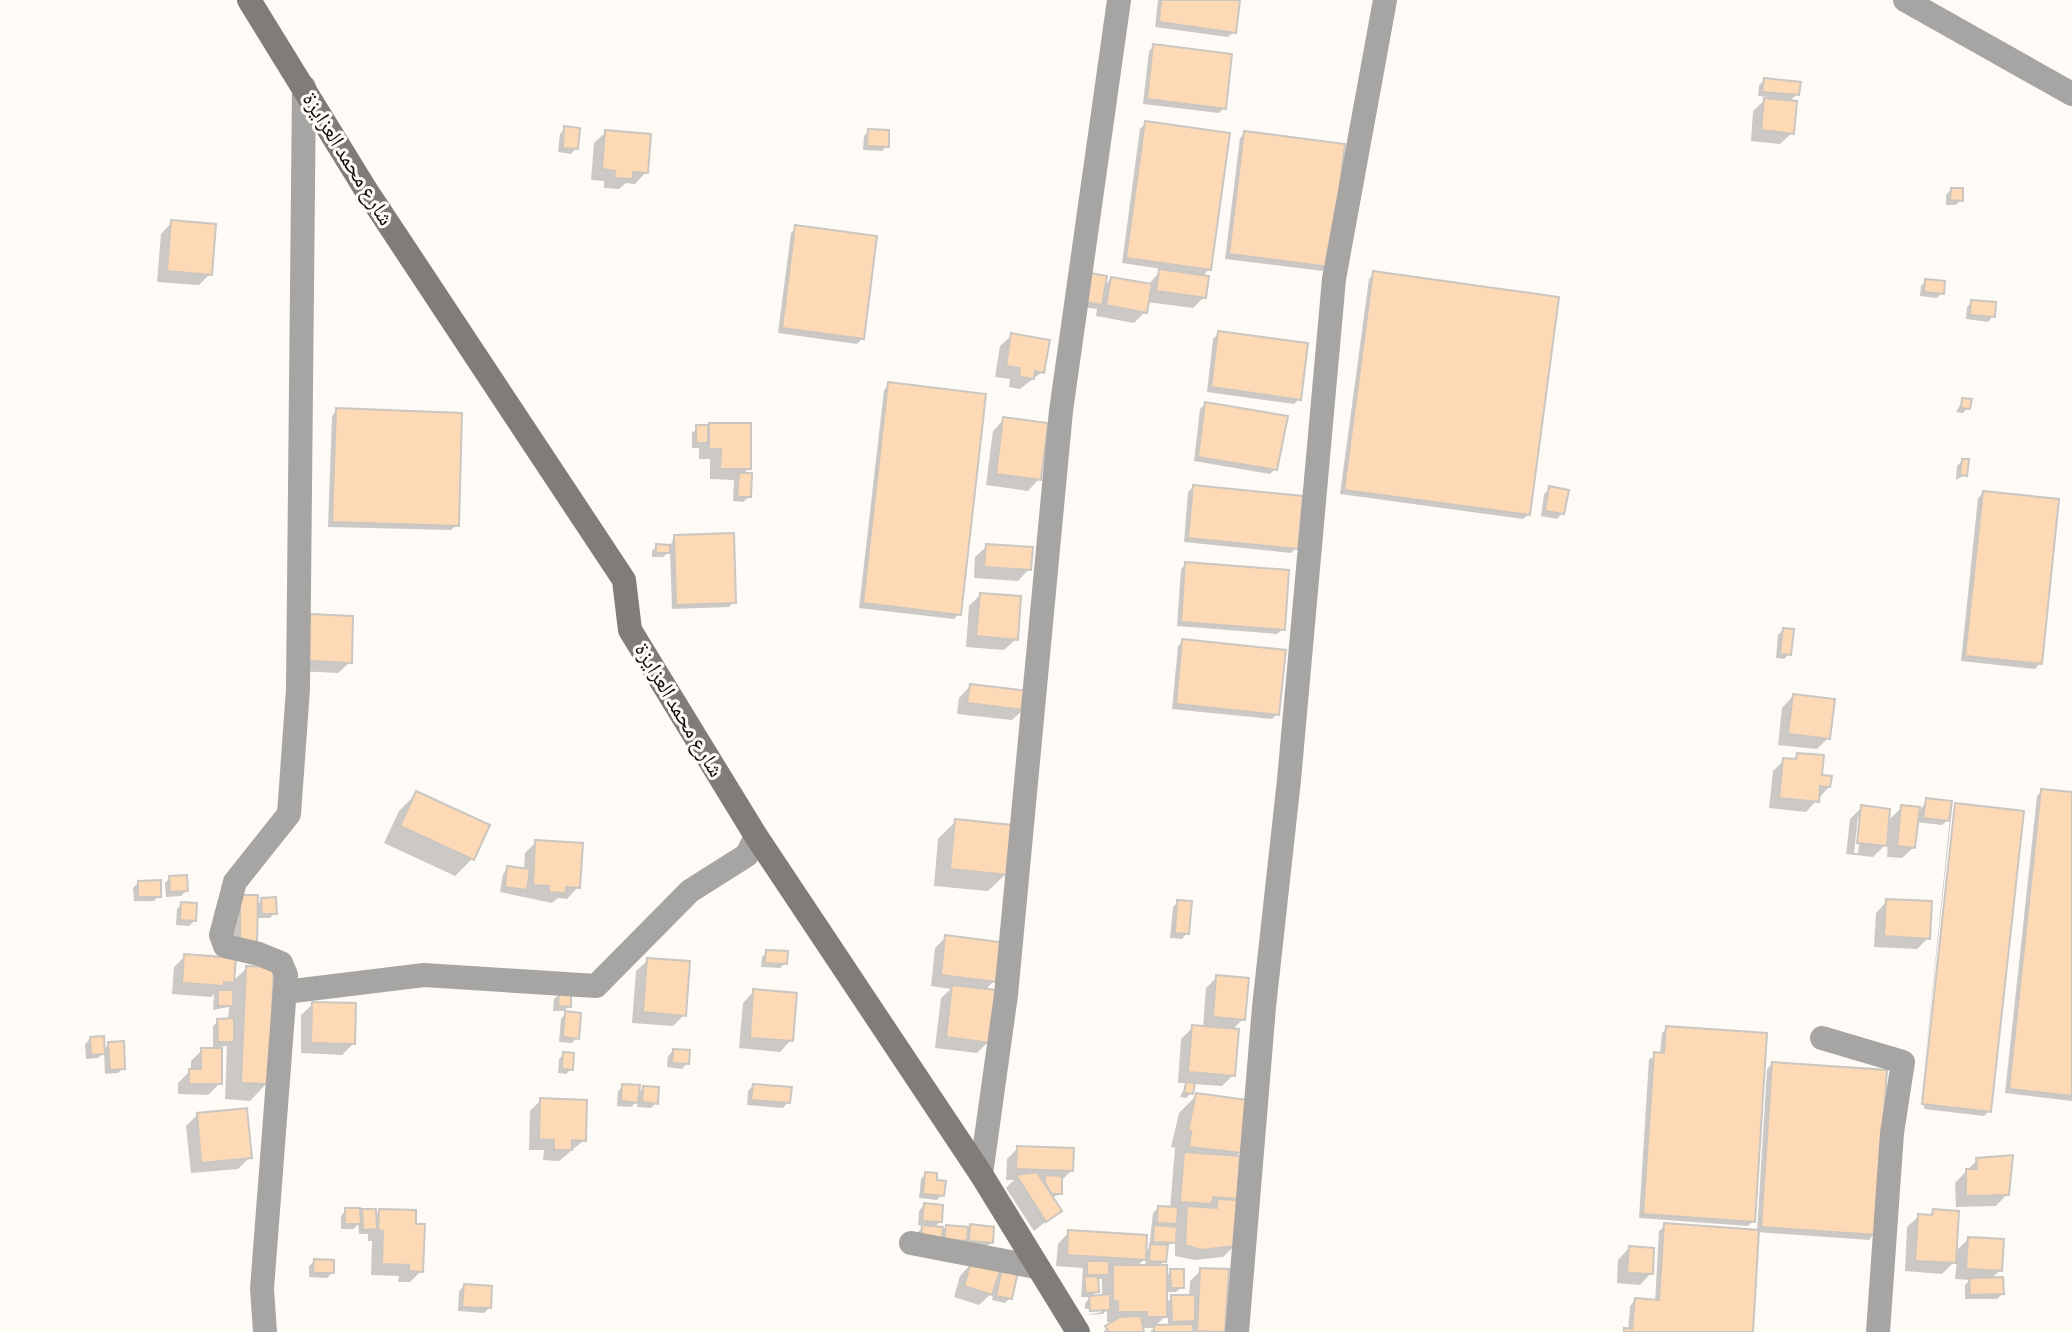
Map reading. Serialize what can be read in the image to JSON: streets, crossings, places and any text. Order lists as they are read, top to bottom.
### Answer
{
  "streets": {
    "main road": ["شارع محمد العزايزة"]
  }
}
